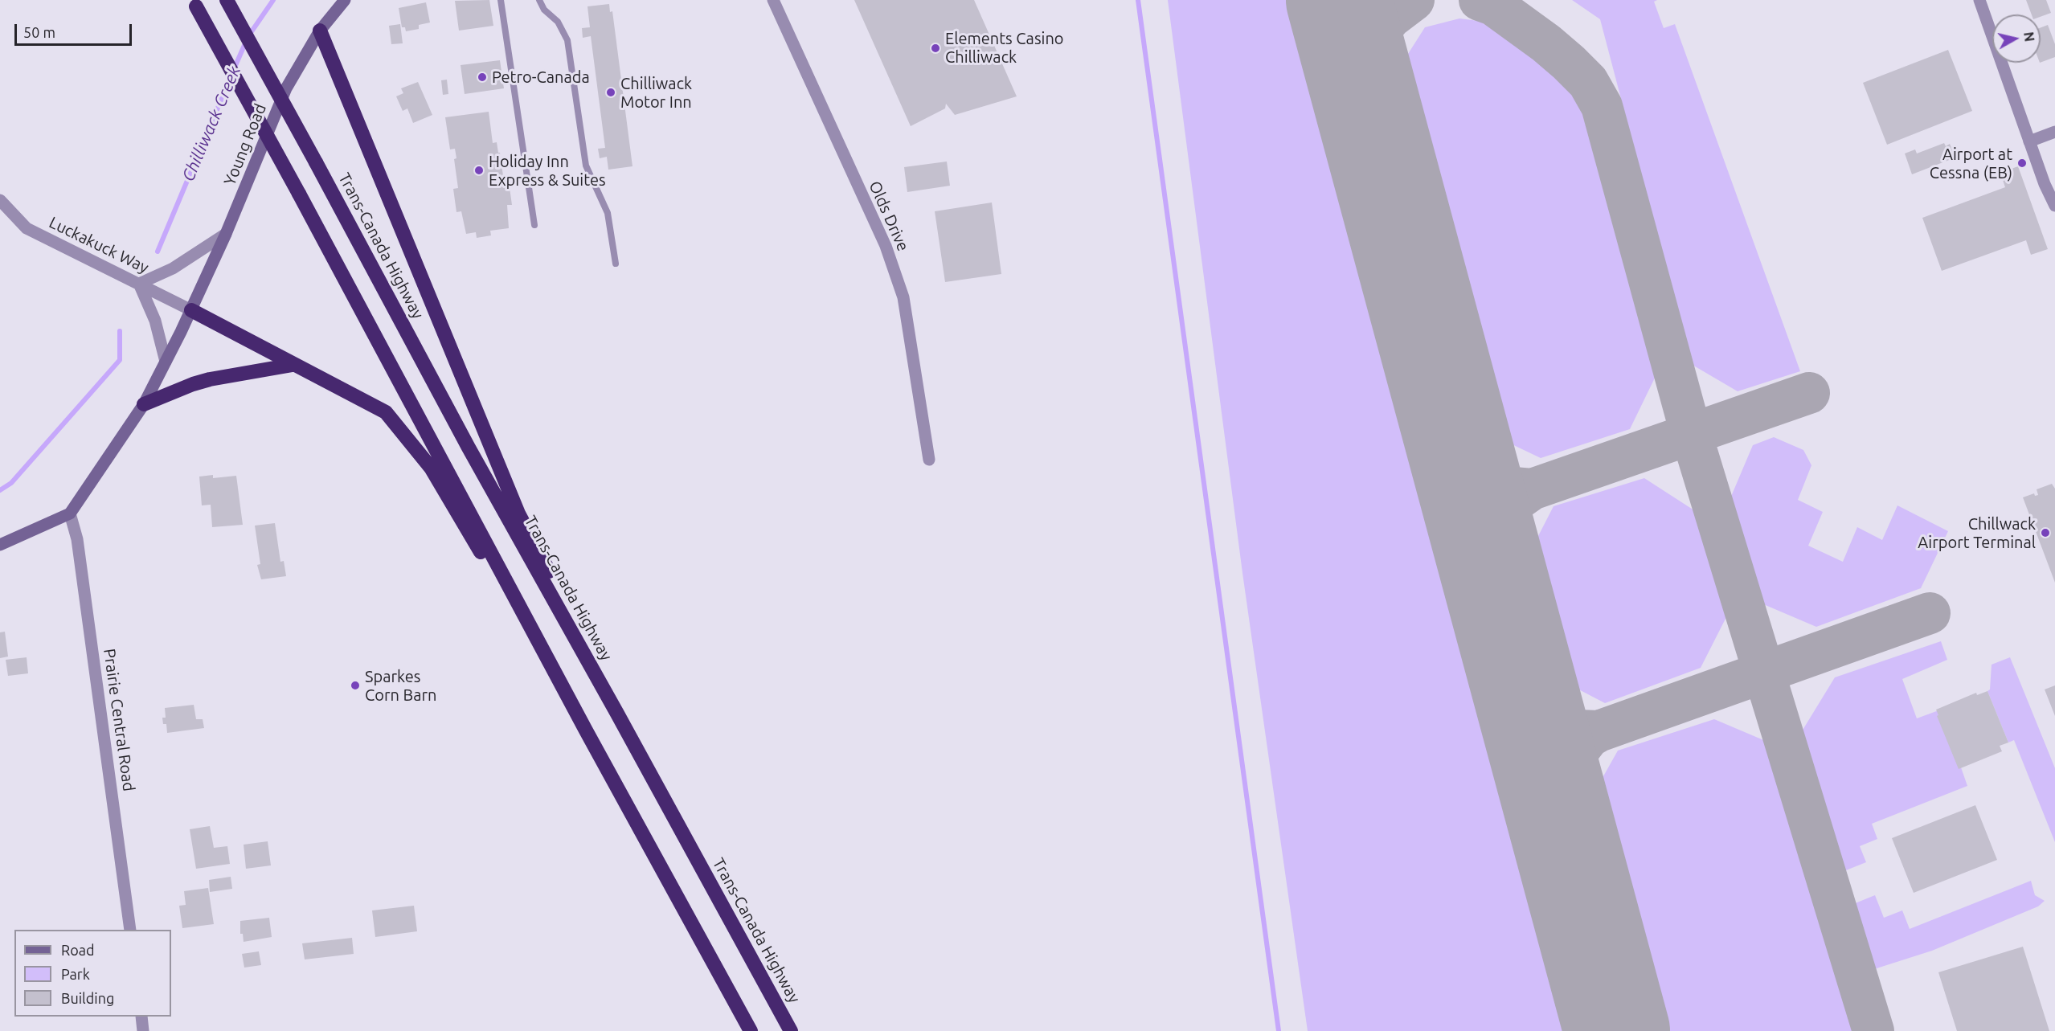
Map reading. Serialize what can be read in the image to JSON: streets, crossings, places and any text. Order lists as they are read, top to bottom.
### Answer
{
  "streets": {
    "highway": ["Trans-Canada Highway"],
    "main road": ["Young Road"],
    "street": ["Olds Drive", "Luckakuck Way", "Prairie Central Road"]
  },
  "crossings": [
    ["Young Road", "Luckakuck Way"],
    ["Young Road", "Prairie Central Road"]
  ],
  "water": ["Chilliwack Creek"],
  "places": [
    "Elements Casino Chilliwack",
    "Petro-Canada",
    "Chilliwack Motor Inn",
    "Airport at Cessna (EB)",
    "Holiday Inn Express & Suites",
    "Chillwack Airport Terminal",
    "Sparkes Corn Barn"
  ],
  "legend": ["Road", "Park", "Building"],
  "scale_bar": "50 m",
  "north": "right"
}
